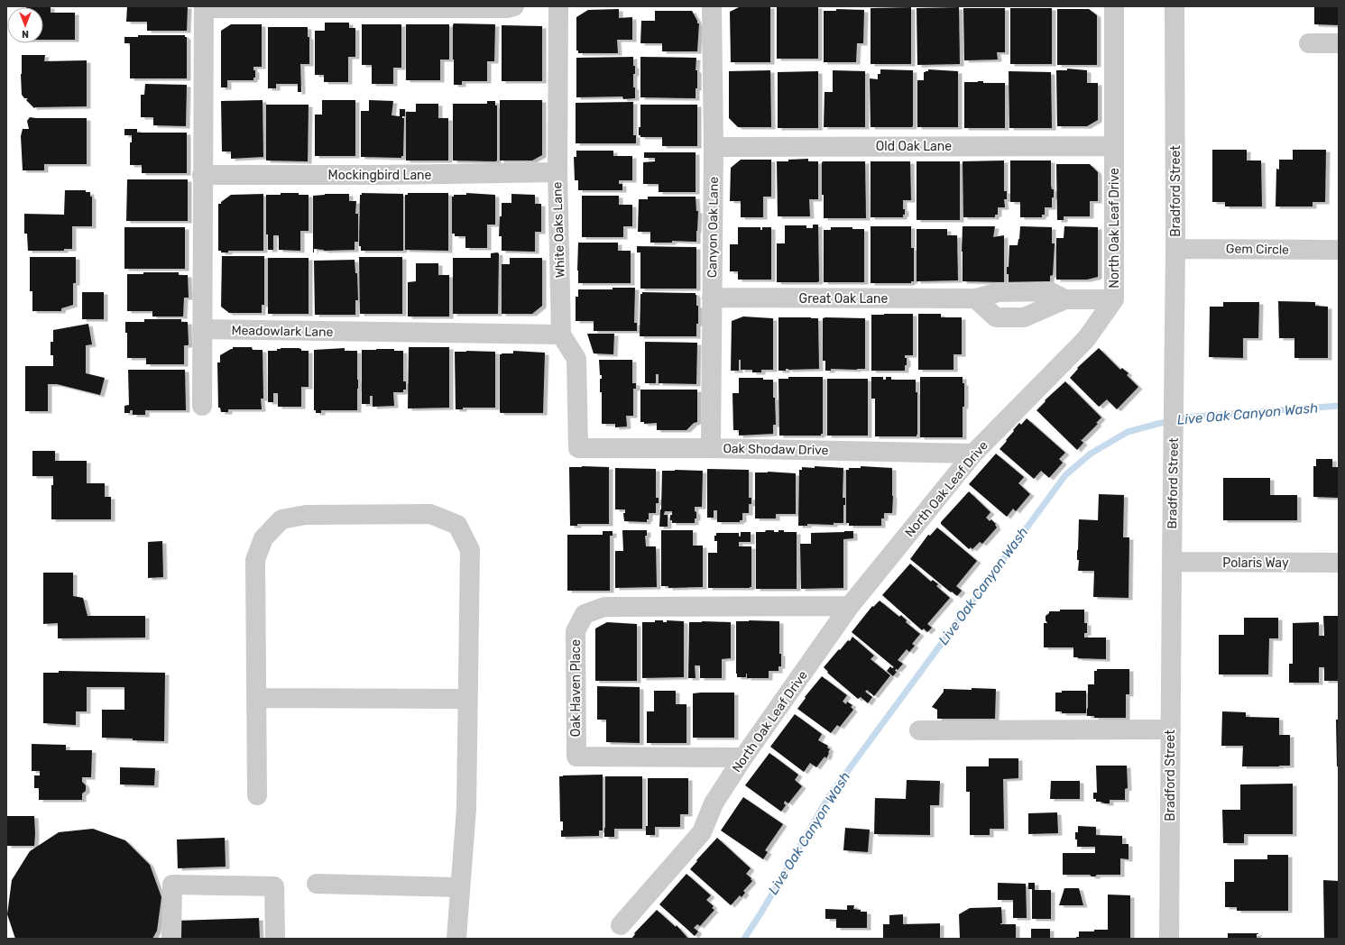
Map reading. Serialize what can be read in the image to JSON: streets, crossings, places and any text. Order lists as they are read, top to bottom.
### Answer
{
  "streets": {
    "street": [
      "Old Oak Lane",
      "Mockingbird Lane",
      "Bradford Street",
      "Canyon Oak Lane",
      "North Oak Leaf Drive",
      "White Oaks Lane",
      "Gem Circle",
      "Great Oak Lane",
      "Meadowlark Lane",
      "Oak Shodaw Drive",
      "Polaris Way",
      "Oak Haven Place"
    ]
  },
  "crossings": [
    ["Old Oak Lane", "Canyon Oak Lane"],
    ["Old Oak Lane", "North Oak Leaf Drive"],
    ["Mockingbird Lane", "White Oaks Lane"],
    ["Bradford Street", "Gem Circle"],
    ["Bradford Street", "Polaris Way"],
    ["Canyon Oak Lane", "Great Oak Lane"],
    ["Canyon Oak Lane", "Oak Shodaw Drive"],
    ["North Oak Leaf Drive", "Great Oak Lane"],
    ["North Oak Leaf Drive", "Oak Shodaw Drive"],
    ["North Oak Leaf Drive", "Oak Haven Place"],
    ["White Oaks Lane", "Meadowlark Lane"],
    ["White Oaks Lane", "Oak Shodaw Drive"],
    ["Meadowlark Lane", "Oak Shodaw Drive"]
  ],
  "water": ["Live Oak Canyon Wash"],
  "north": "bottom"
}
